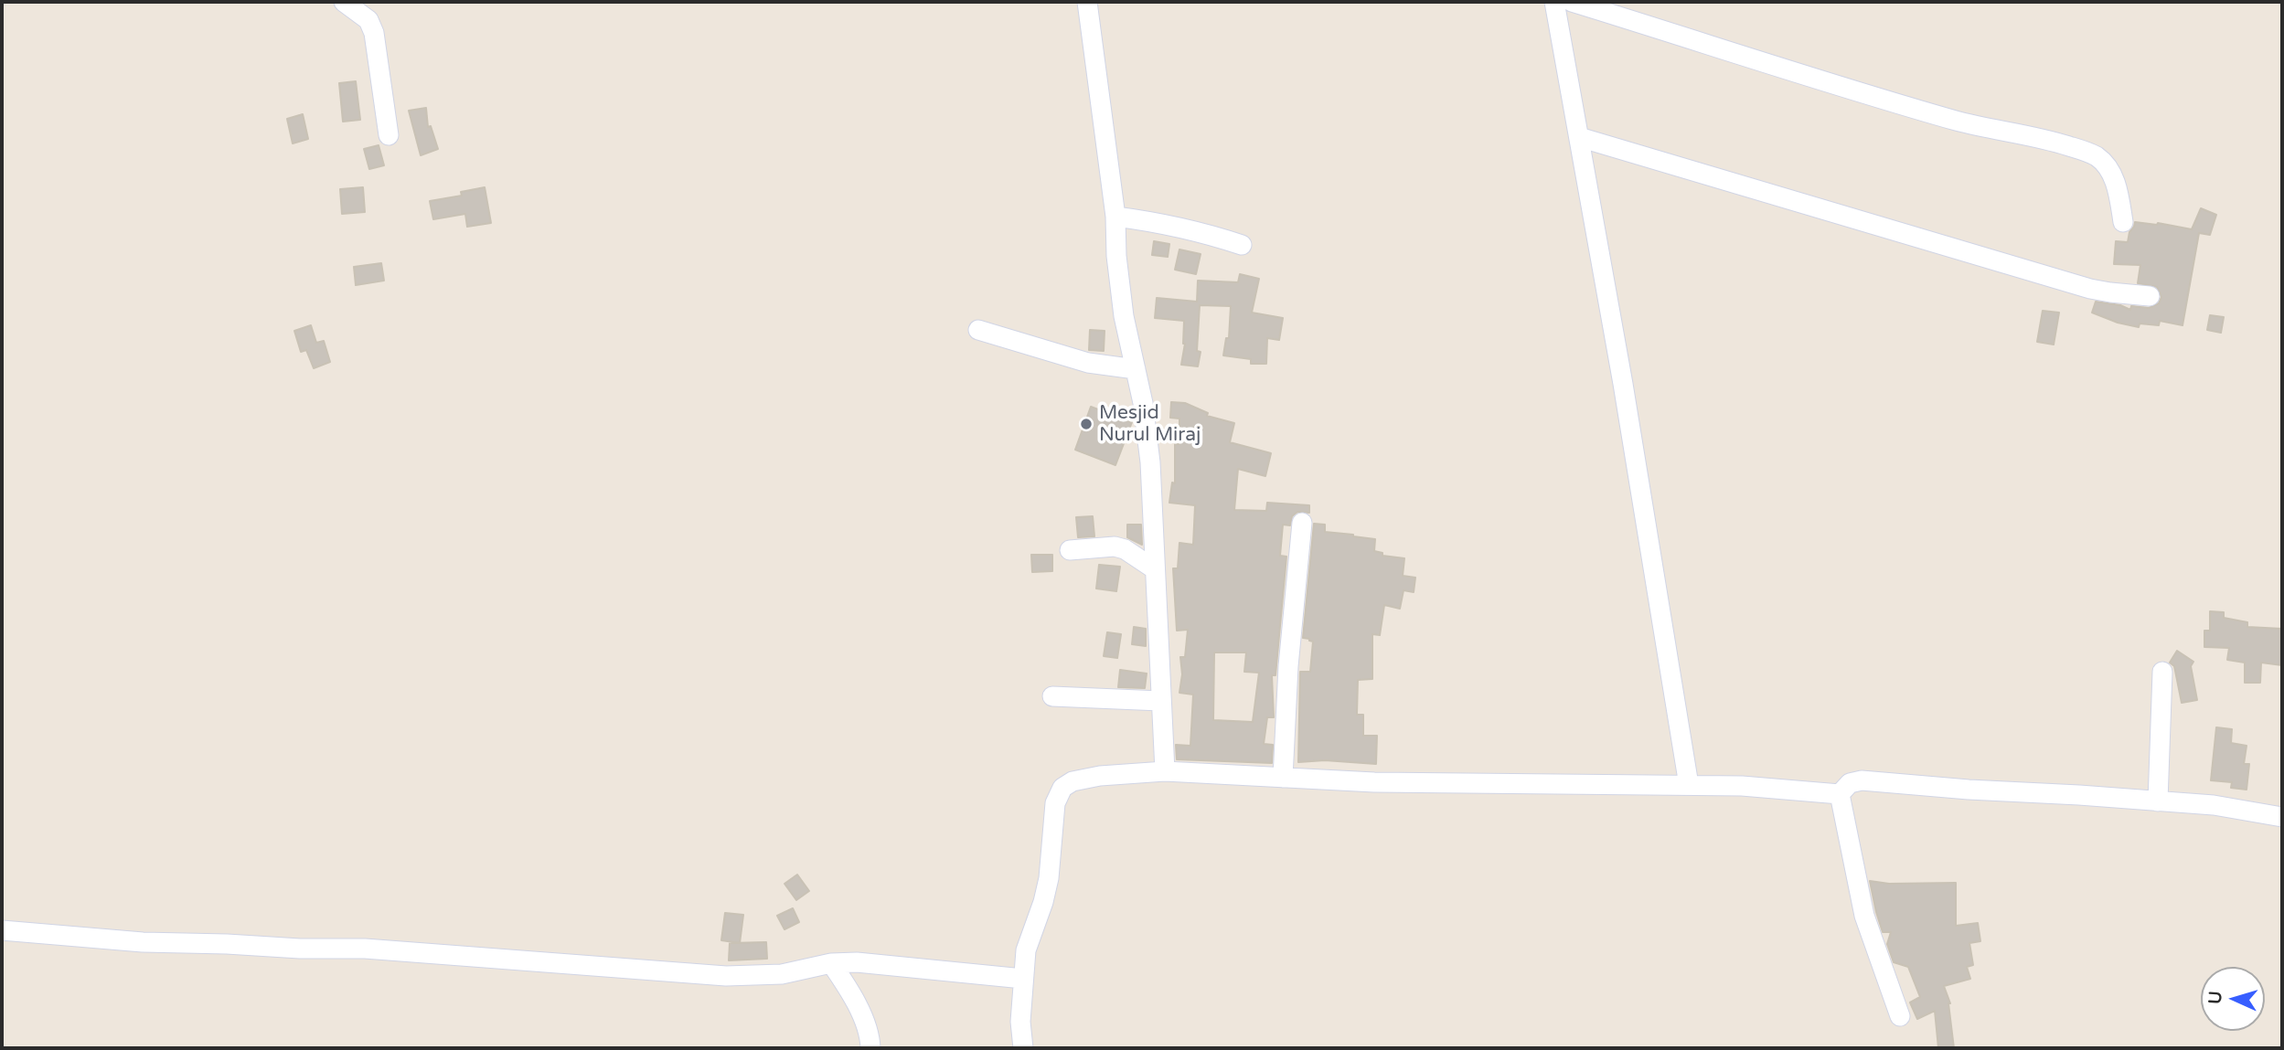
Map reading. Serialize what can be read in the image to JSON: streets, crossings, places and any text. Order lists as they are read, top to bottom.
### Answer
{
  "places": ["Mesjid Nurul Miraj"],
  "north": "left"
}
